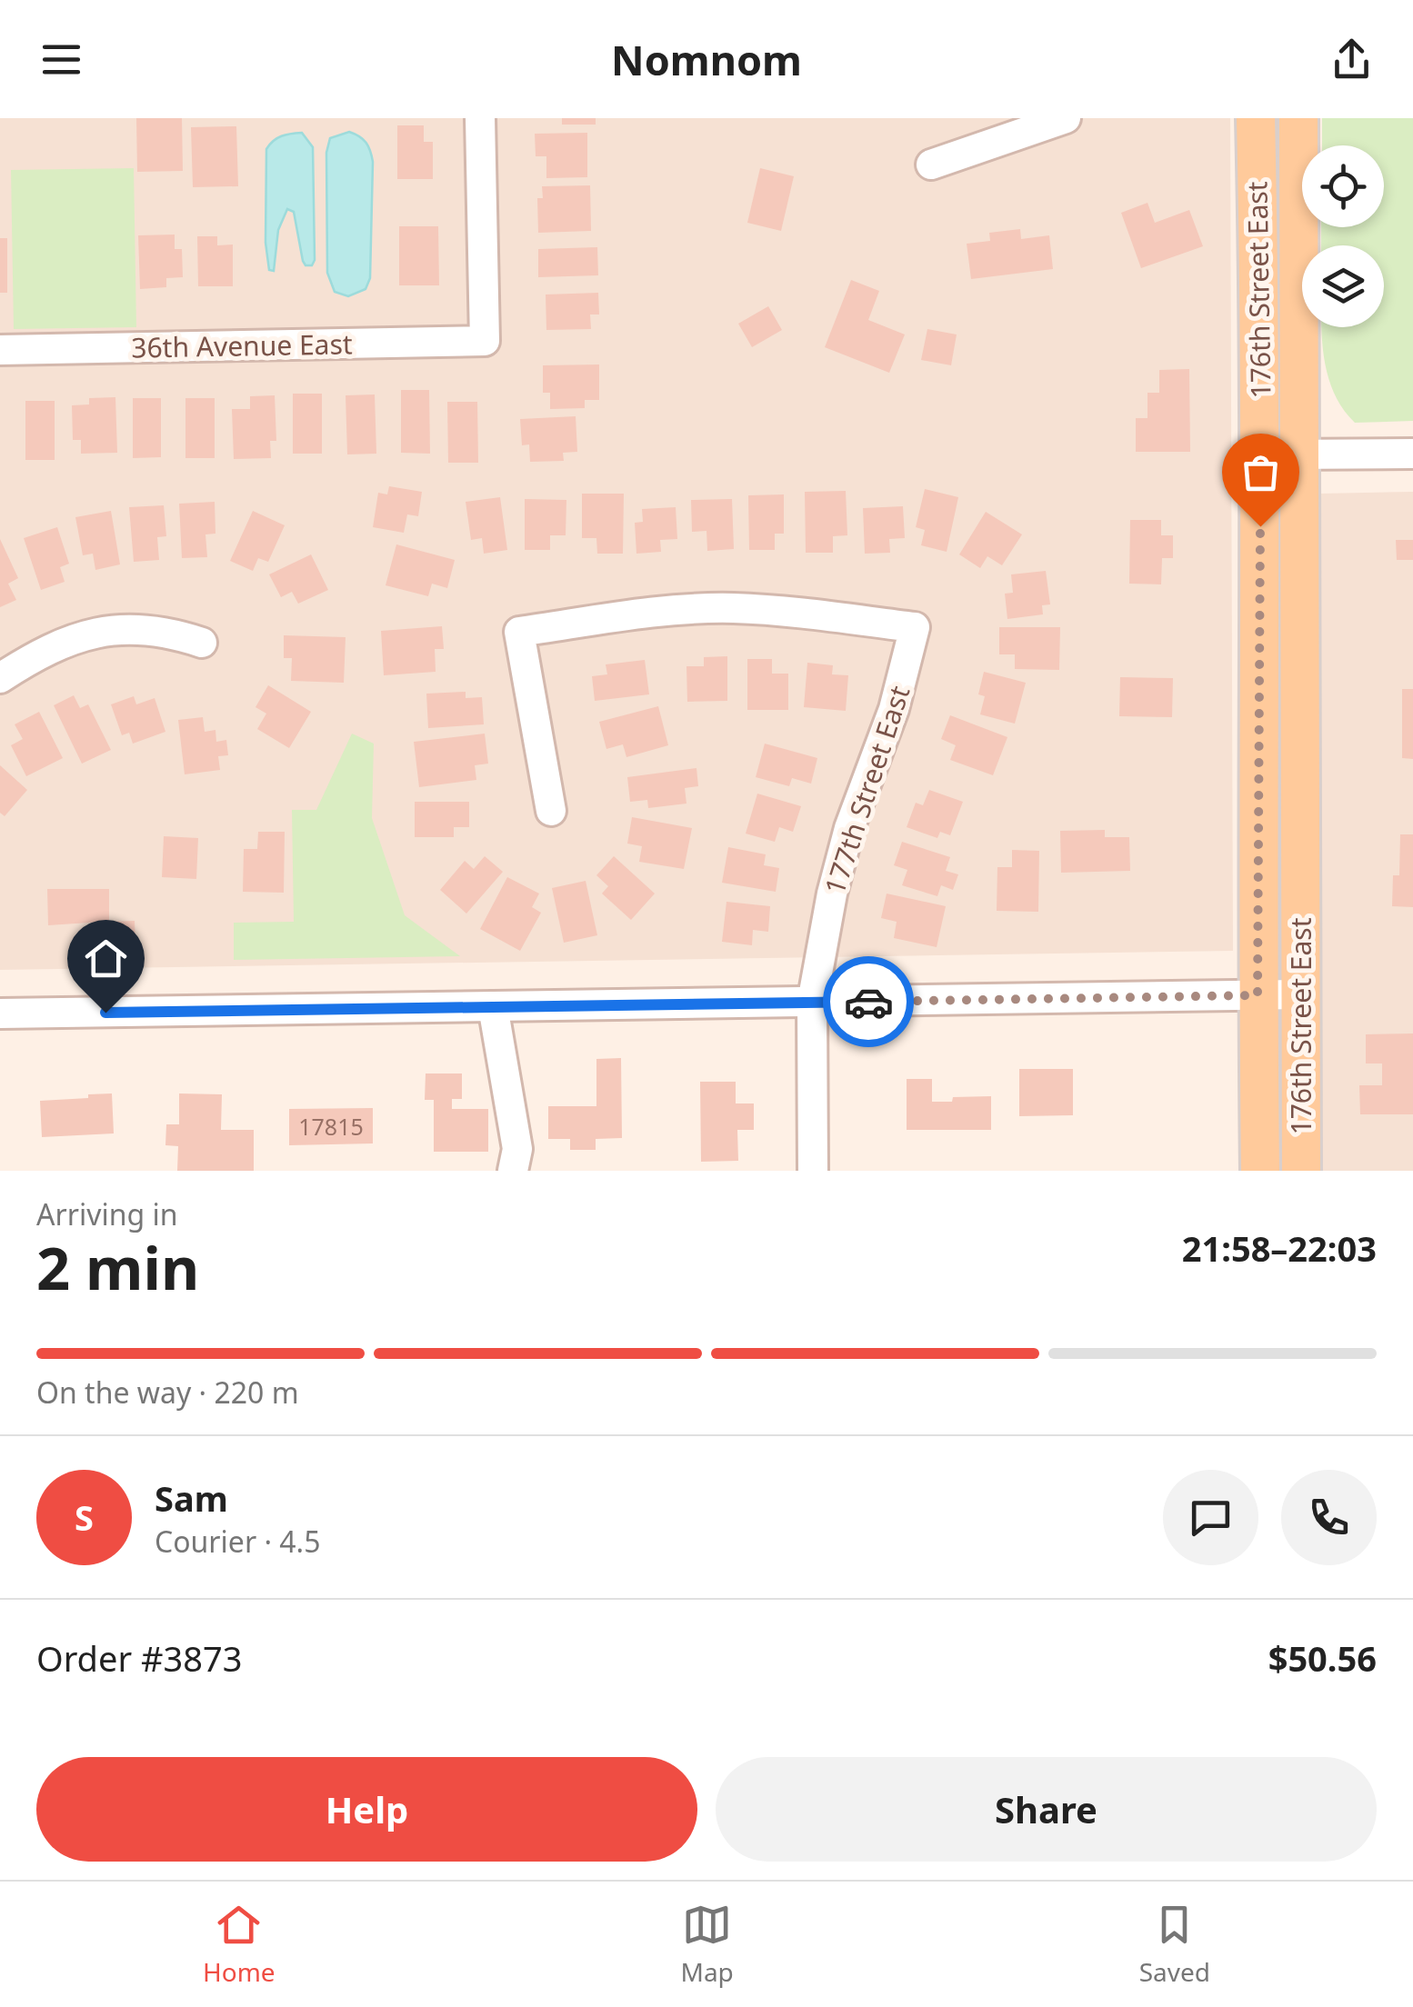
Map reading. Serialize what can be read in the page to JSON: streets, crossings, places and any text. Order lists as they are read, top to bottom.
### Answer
{
  "streets": {
    "main road": ["176th Street East"],
    "street": ["36th Avenue East", "177th Street East"]
  },
  "house_numbers": ["17815"],
  "page": {
    "header": "Nomnom",
    "heading": ["2 min", "Arriving in", "21:58–22:03"],
    "panel": [
      "Sam",
      "Courier · 4.5",
      "Order #3873",
      "$50.56"
    ],
    "bar": "On the way · 220 m",
    "round": "S",
    "buttons": ["Help", "Share"],
    "tabs": ["Home", "Map", "Saved"]
  }
}
